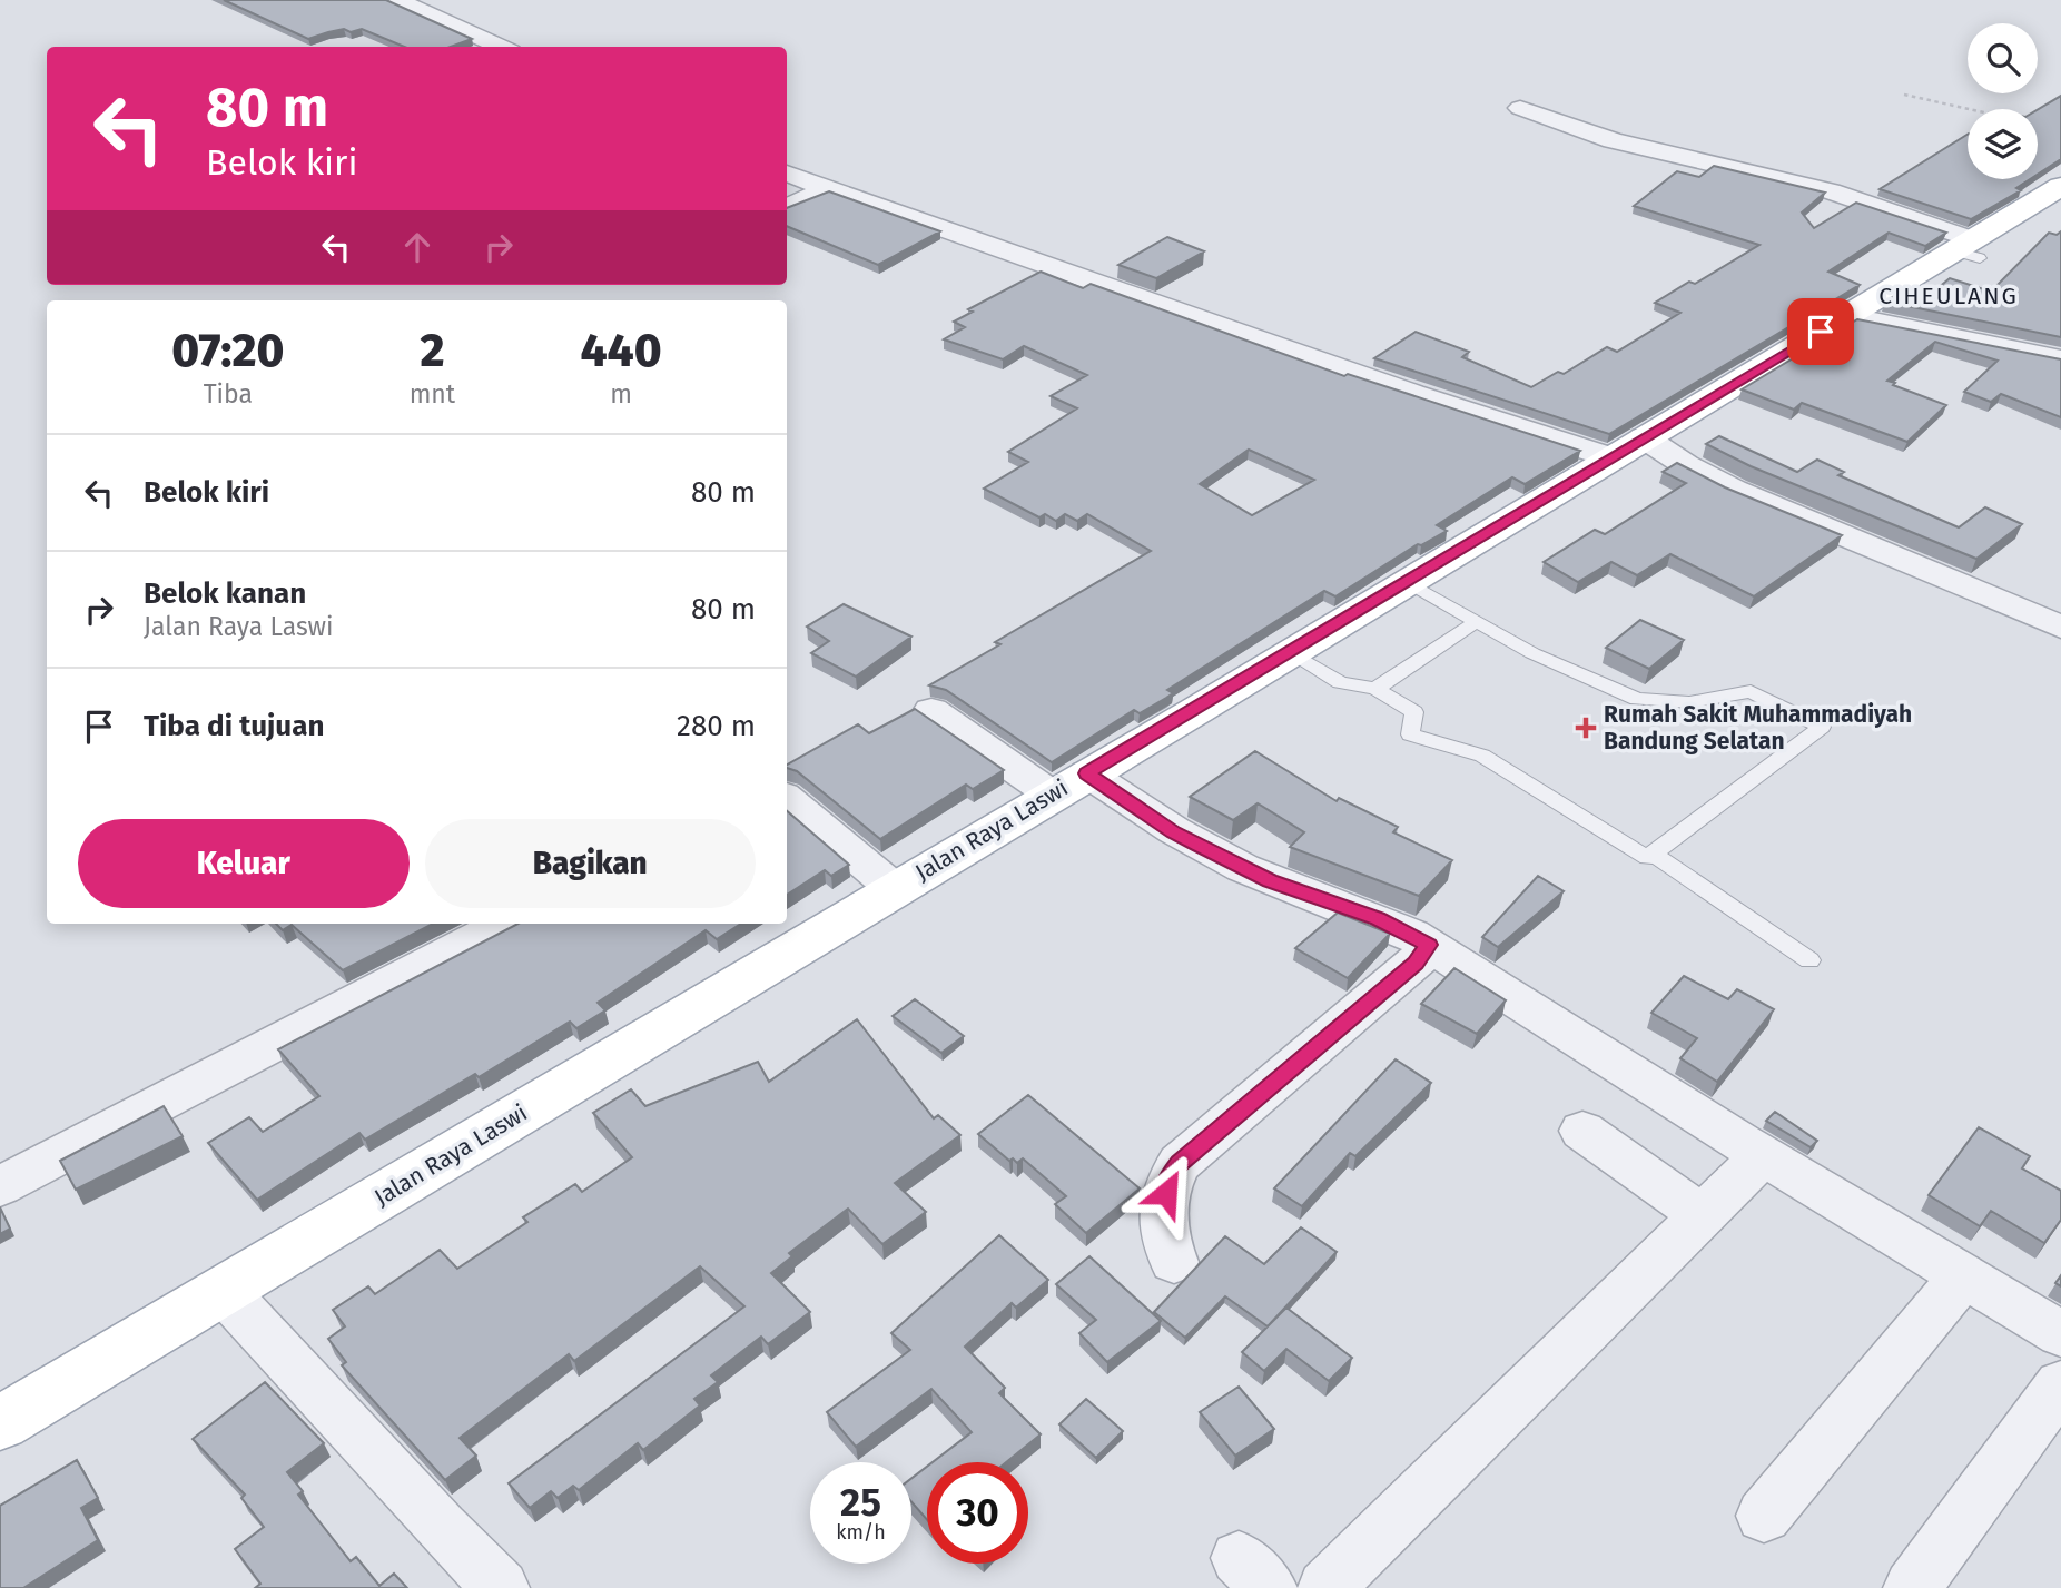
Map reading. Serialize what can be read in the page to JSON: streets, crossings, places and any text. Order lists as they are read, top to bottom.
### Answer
{
  "streets": {
    "main road": ["Jalan Raya Laswi"]
  },
  "districts": ["CIHEULANG"],
  "places": {
    "health": ["Rumah Sakit Muhammadiyah Bandung Selatan"]
  },
  "page": {
    "turn": ["80 m", "Belok kiri"],
    "eta": [
      "07:20",
      "Tiba",
      "2",
      "mnt",
      "440",
      "m"
    ],
    "list": [
      {
        "name": "Belok kiri",
        "value": "80 m"
      },
      {
        "name": "Belok kanan",
        "note": "Jalan Raya Laswi",
        "value": "80 m"
      },
      {
        "name": "Tiba di tujuan",
        "value": "280 m"
      }
    ],
    "buttons": ["Keluar", "Bagikan"],
    "speed": "25 km/h",
    "limit": "30"
  }
}
